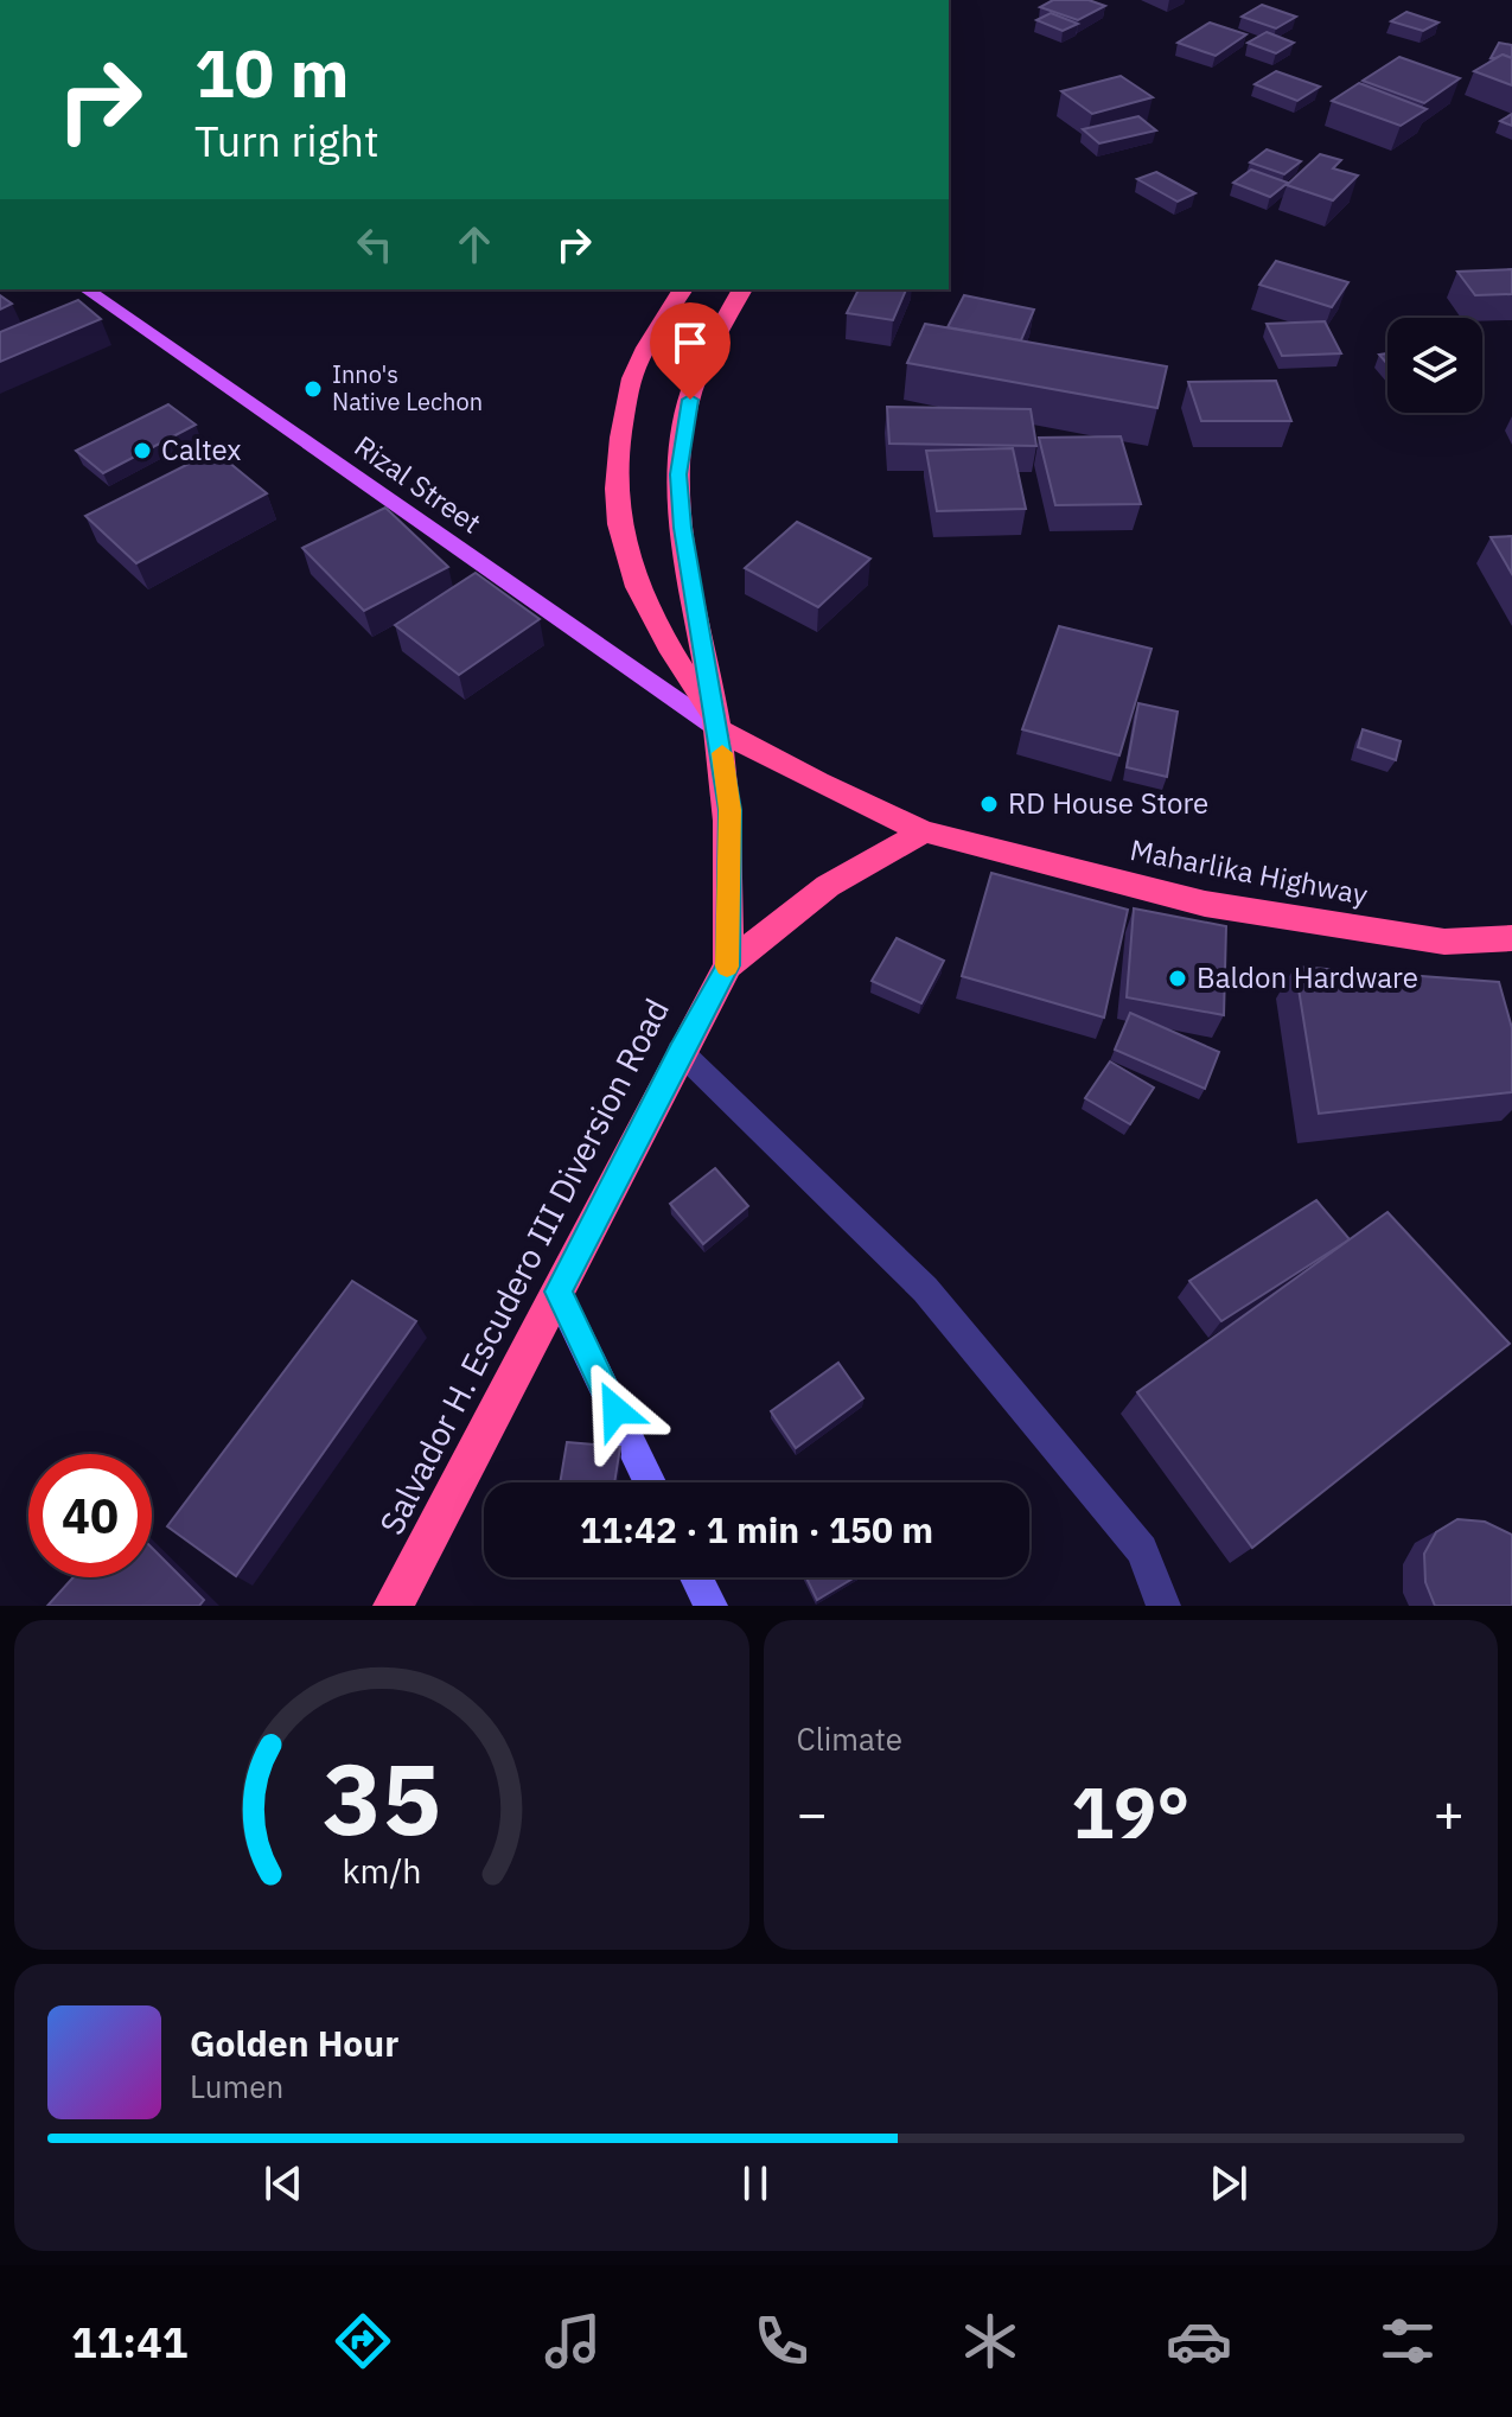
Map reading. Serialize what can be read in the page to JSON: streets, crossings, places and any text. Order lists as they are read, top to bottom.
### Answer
{
  "streets": {
    "highway": ["Maharlika Highway", "Salvador H. Escudero III Diversion Road"],
    "main road": ["Rizal Street"]
  },
  "crossings": [
    ["Rizal Street", "Maharlika Highway"],
    ["Rizal Street", "Salvador H. Escudero III Diversion Road"],
    ["Maharlika Highway", "Salvador H. Escudero III Diversion Road"]
  ],
  "places": [
    "Inno's Native Lechon",
    "Caltex",
    "RD House Store",
    "Baldon Hardware"
  ],
  "page": {
    "turn": ["10 m", "Turn right"],
    "limit": "40",
    "trip": "11:42 · 1 min · 150 m",
    "tile": "Climate",
    "heat": ["−", "19°", "+"],
    "song": ["Golden Hour", "Lumen"],
    "tabs": "11:41",
    "gauge": ["35", "km/h"]
  }
}
